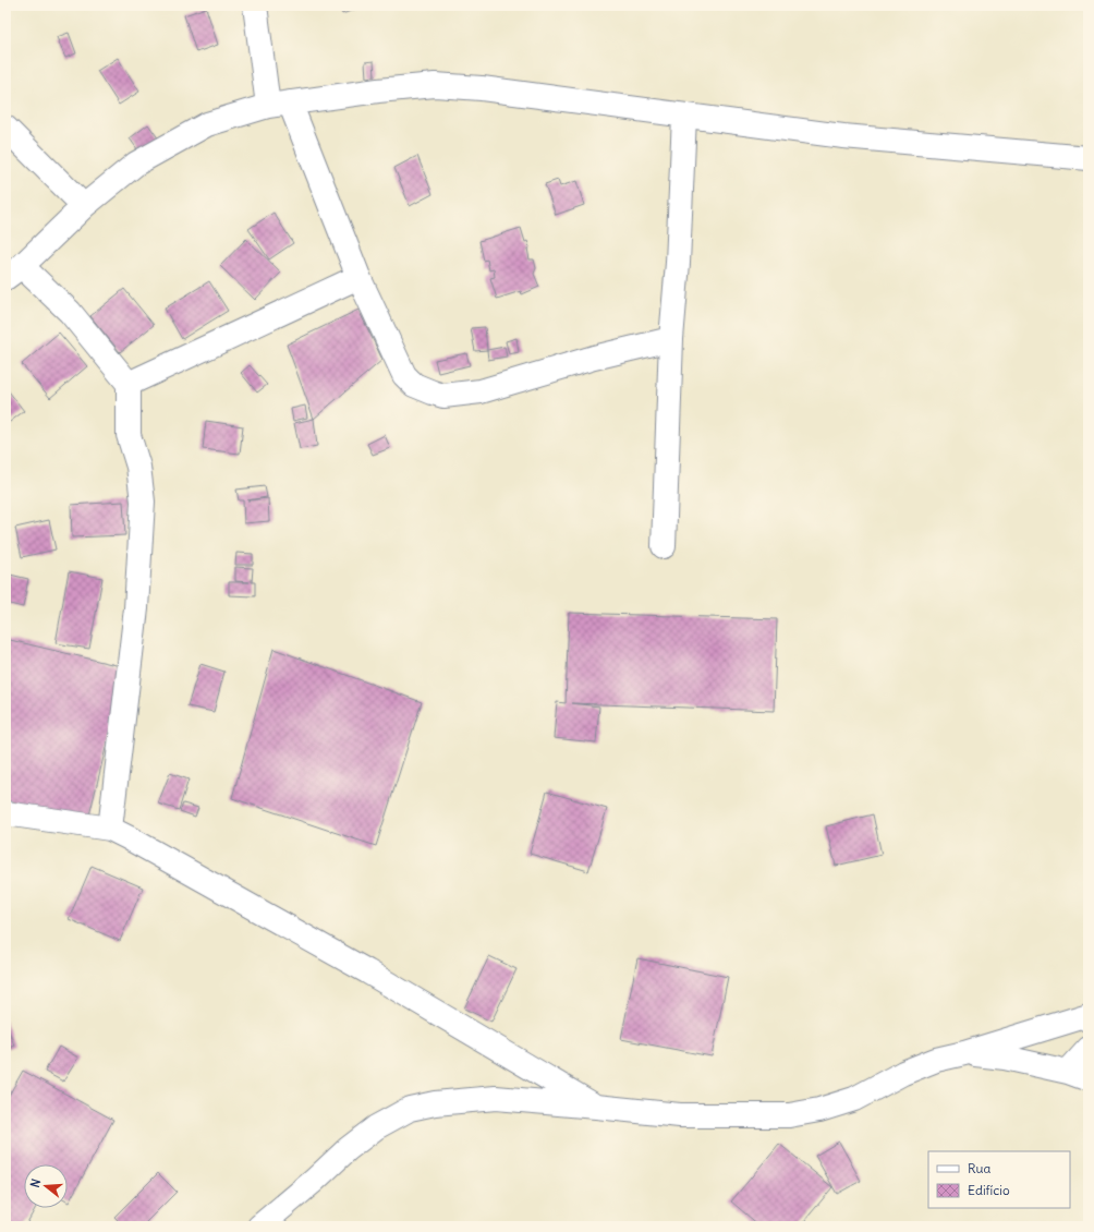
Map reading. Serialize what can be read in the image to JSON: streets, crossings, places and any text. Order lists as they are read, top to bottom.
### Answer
{
  "legend": ["Rua", "Edifício"],
  "north": "left"
}
